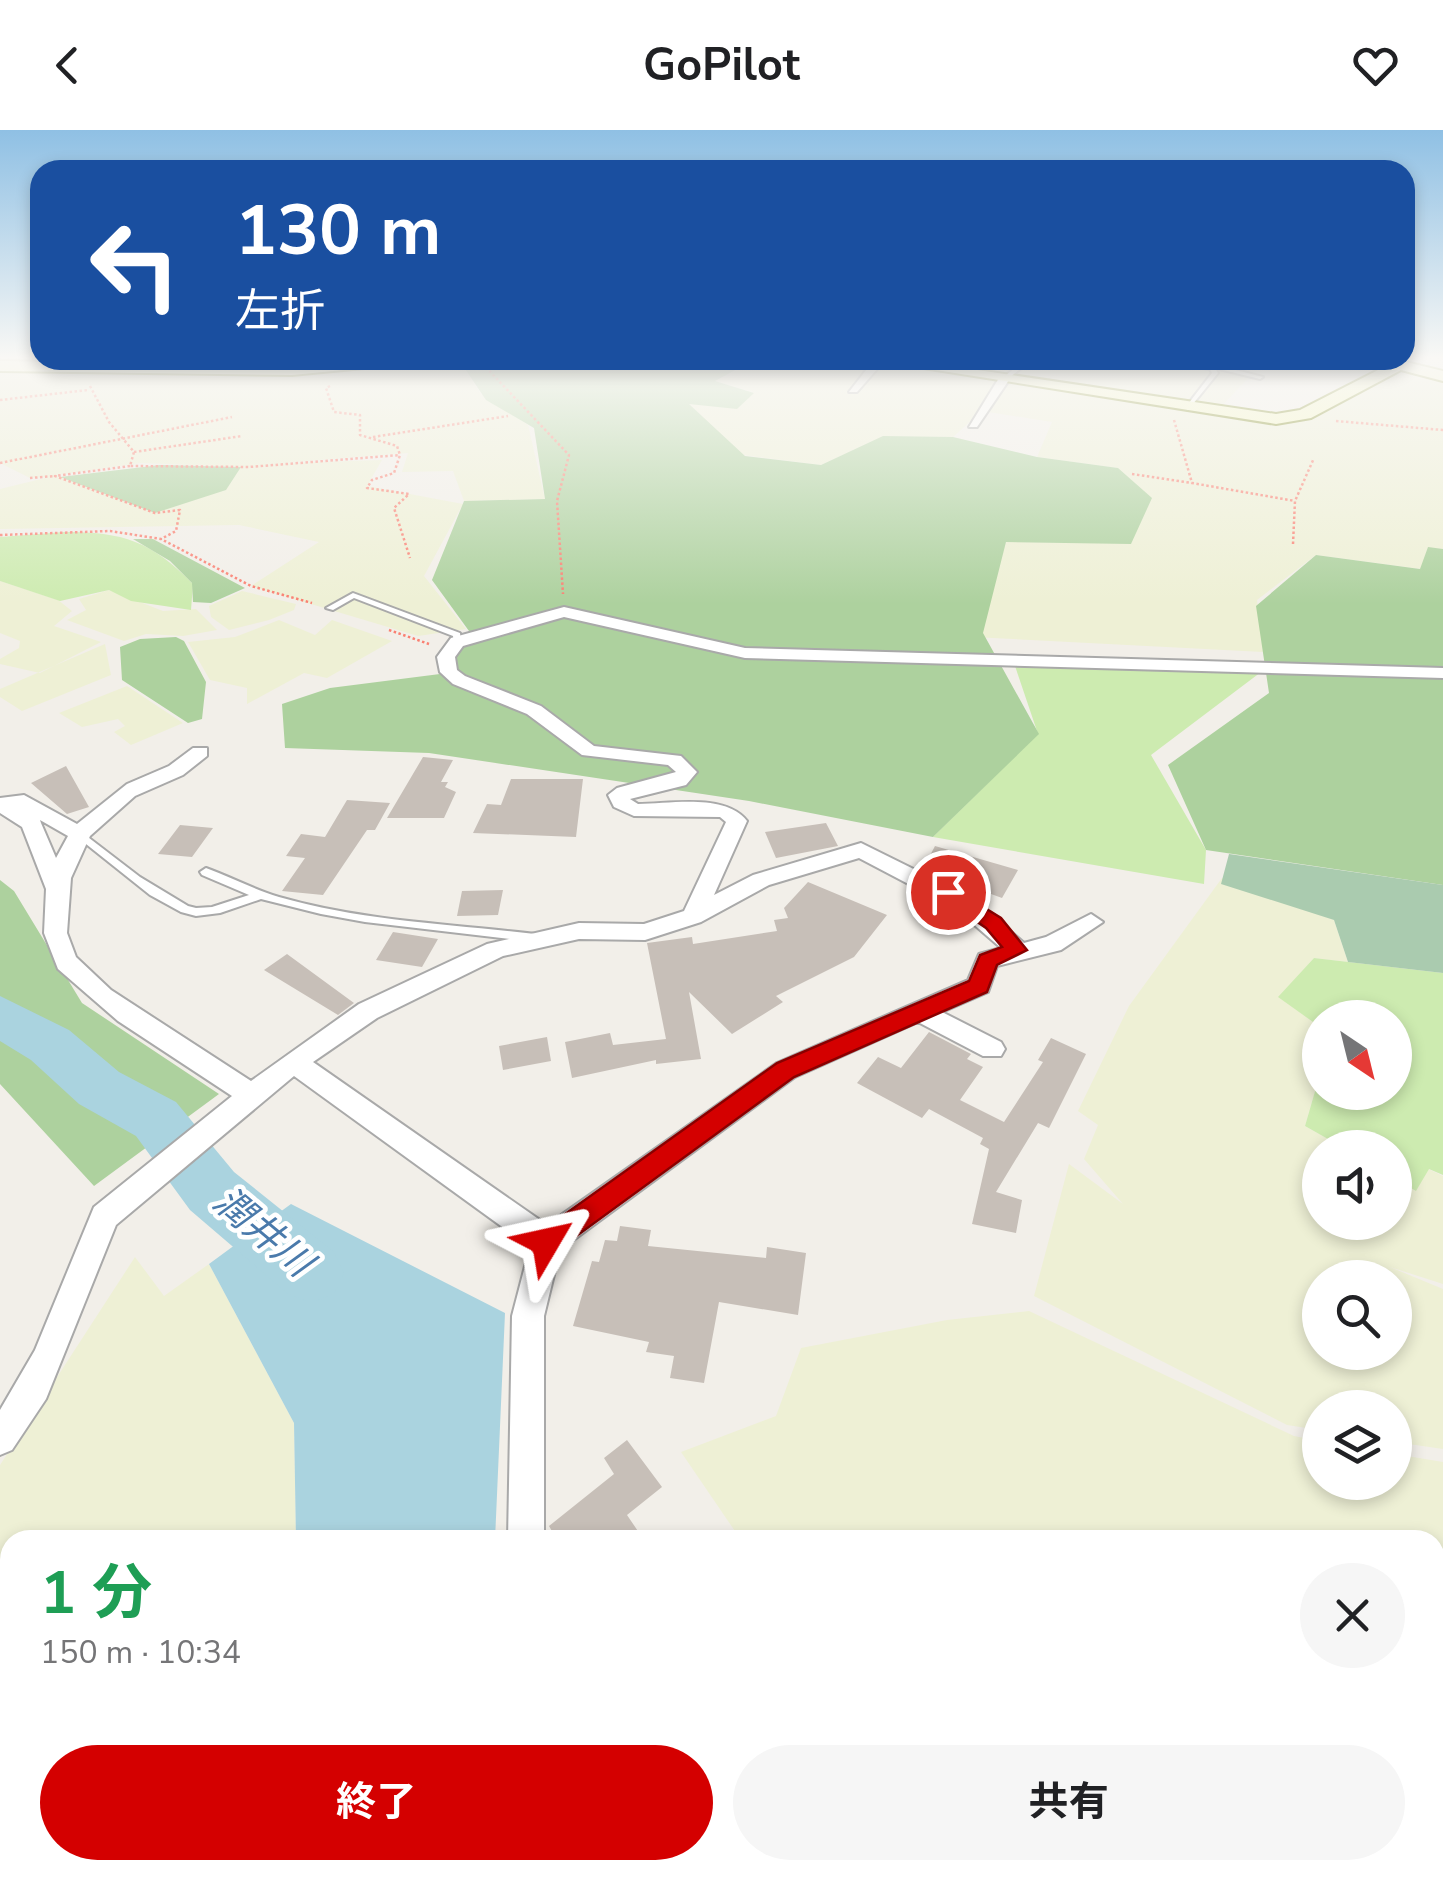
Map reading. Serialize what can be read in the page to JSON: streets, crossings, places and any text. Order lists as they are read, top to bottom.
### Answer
{
  "water": ["潤井川"],
  "north": "bottom right",
  "page": {
    "header": "GoPilot",
    "turn": ["130 m", "左折"],
    "heading": ["1 分", "150 m · 10:34"],
    "buttons": ["終了", "共有"]
  }
}
